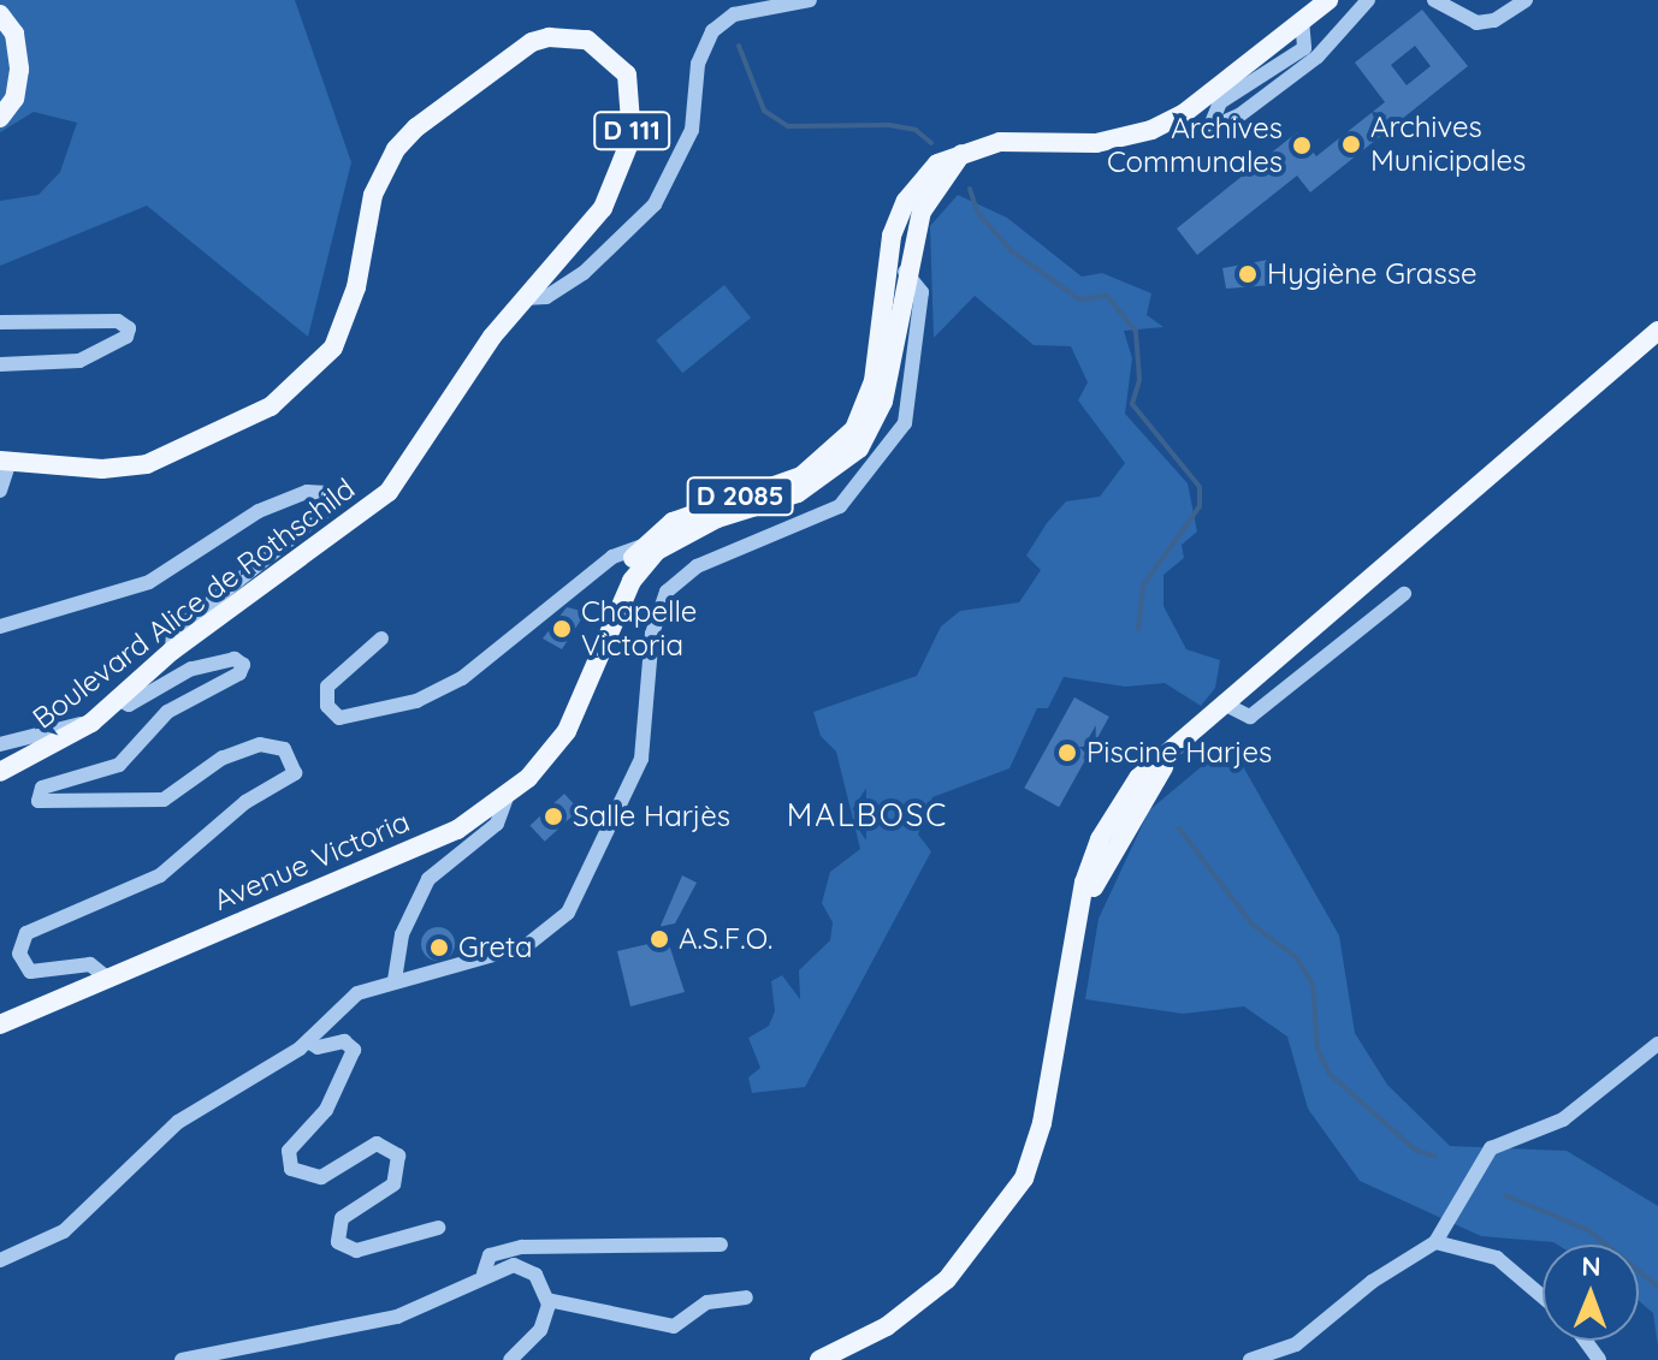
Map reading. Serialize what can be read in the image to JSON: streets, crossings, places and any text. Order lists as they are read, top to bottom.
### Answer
{
  "streets": {
    "main road": [
      "D 111",
      "D 2085",
      "Boulevard Alice de Rothschild",
      "Avenue Victoria"
    ]
  },
  "crossings": [
    ["D 2085", "Avenue Victoria"]
  ],
  "districts": ["MALBOSC"],
  "places": [
    "Archives Municipales",
    "Archives Communales",
    "Hygiène Grasse",
    "Chapelle Victoria",
    "Piscine Harjes",
    "Salle Harjès",
    "A.S.F.O.",
    "Greta"
  ],
  "north": "top"
}
